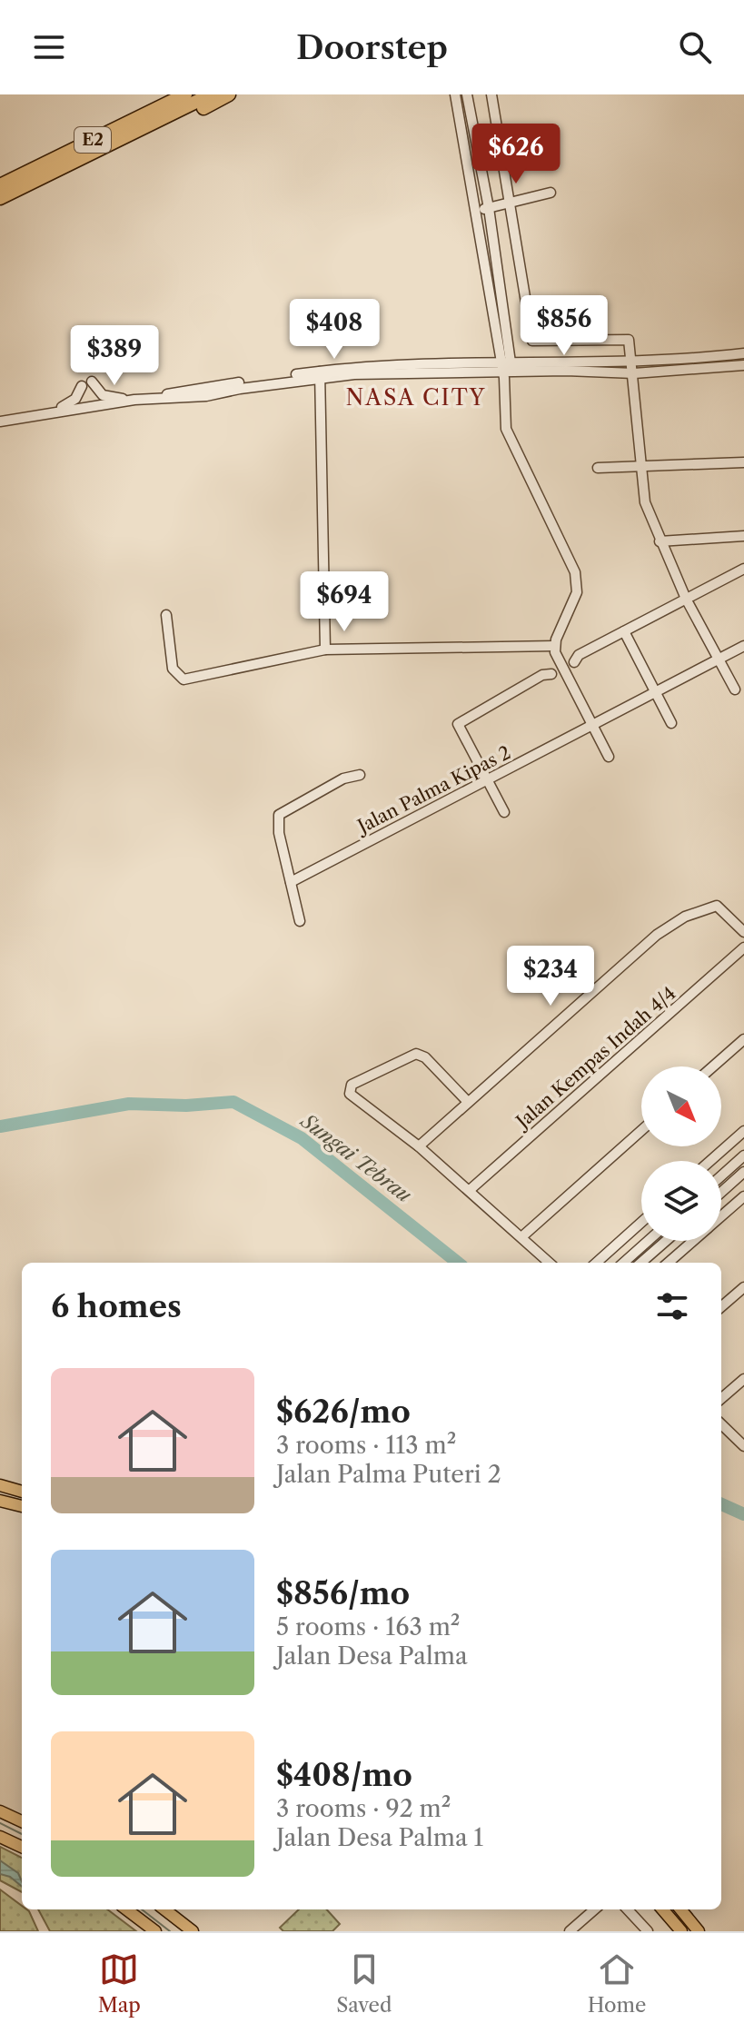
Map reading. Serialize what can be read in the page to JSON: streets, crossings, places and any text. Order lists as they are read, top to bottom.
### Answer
{
  "streets": {
    "highway": ["E2"],
    "street": ["Jalan Palma Kipas 2", "Jalan Kempas Indah 4/4"]
  },
  "districts": ["NASA CITY"],
  "water": ["Sungai Tebrau"],
  "north": "bottom right",
  "page": {
    "header": "Doorstep",
    "price": [
      "$626",
      "$856",
      "$408",
      "$389",
      "$694",
      "$234"
    ],
    "heading": "6 homes",
    "list": [
      {
        "name": "$626/mo",
        "note": "3 rooms · 113 m² · Jalan Palma Puteri 2"
      },
      {
        "name": "$856/mo",
        "note": "5 rooms · 163 m² · Jalan Desa Palma"
      },
      {
        "name": "$408/mo",
        "note": "3 rooms · 92 m² · Jalan Desa Palma 1"
      }
    ],
    "tabs": ["Map", "Saved", "Home"]
  }
}
